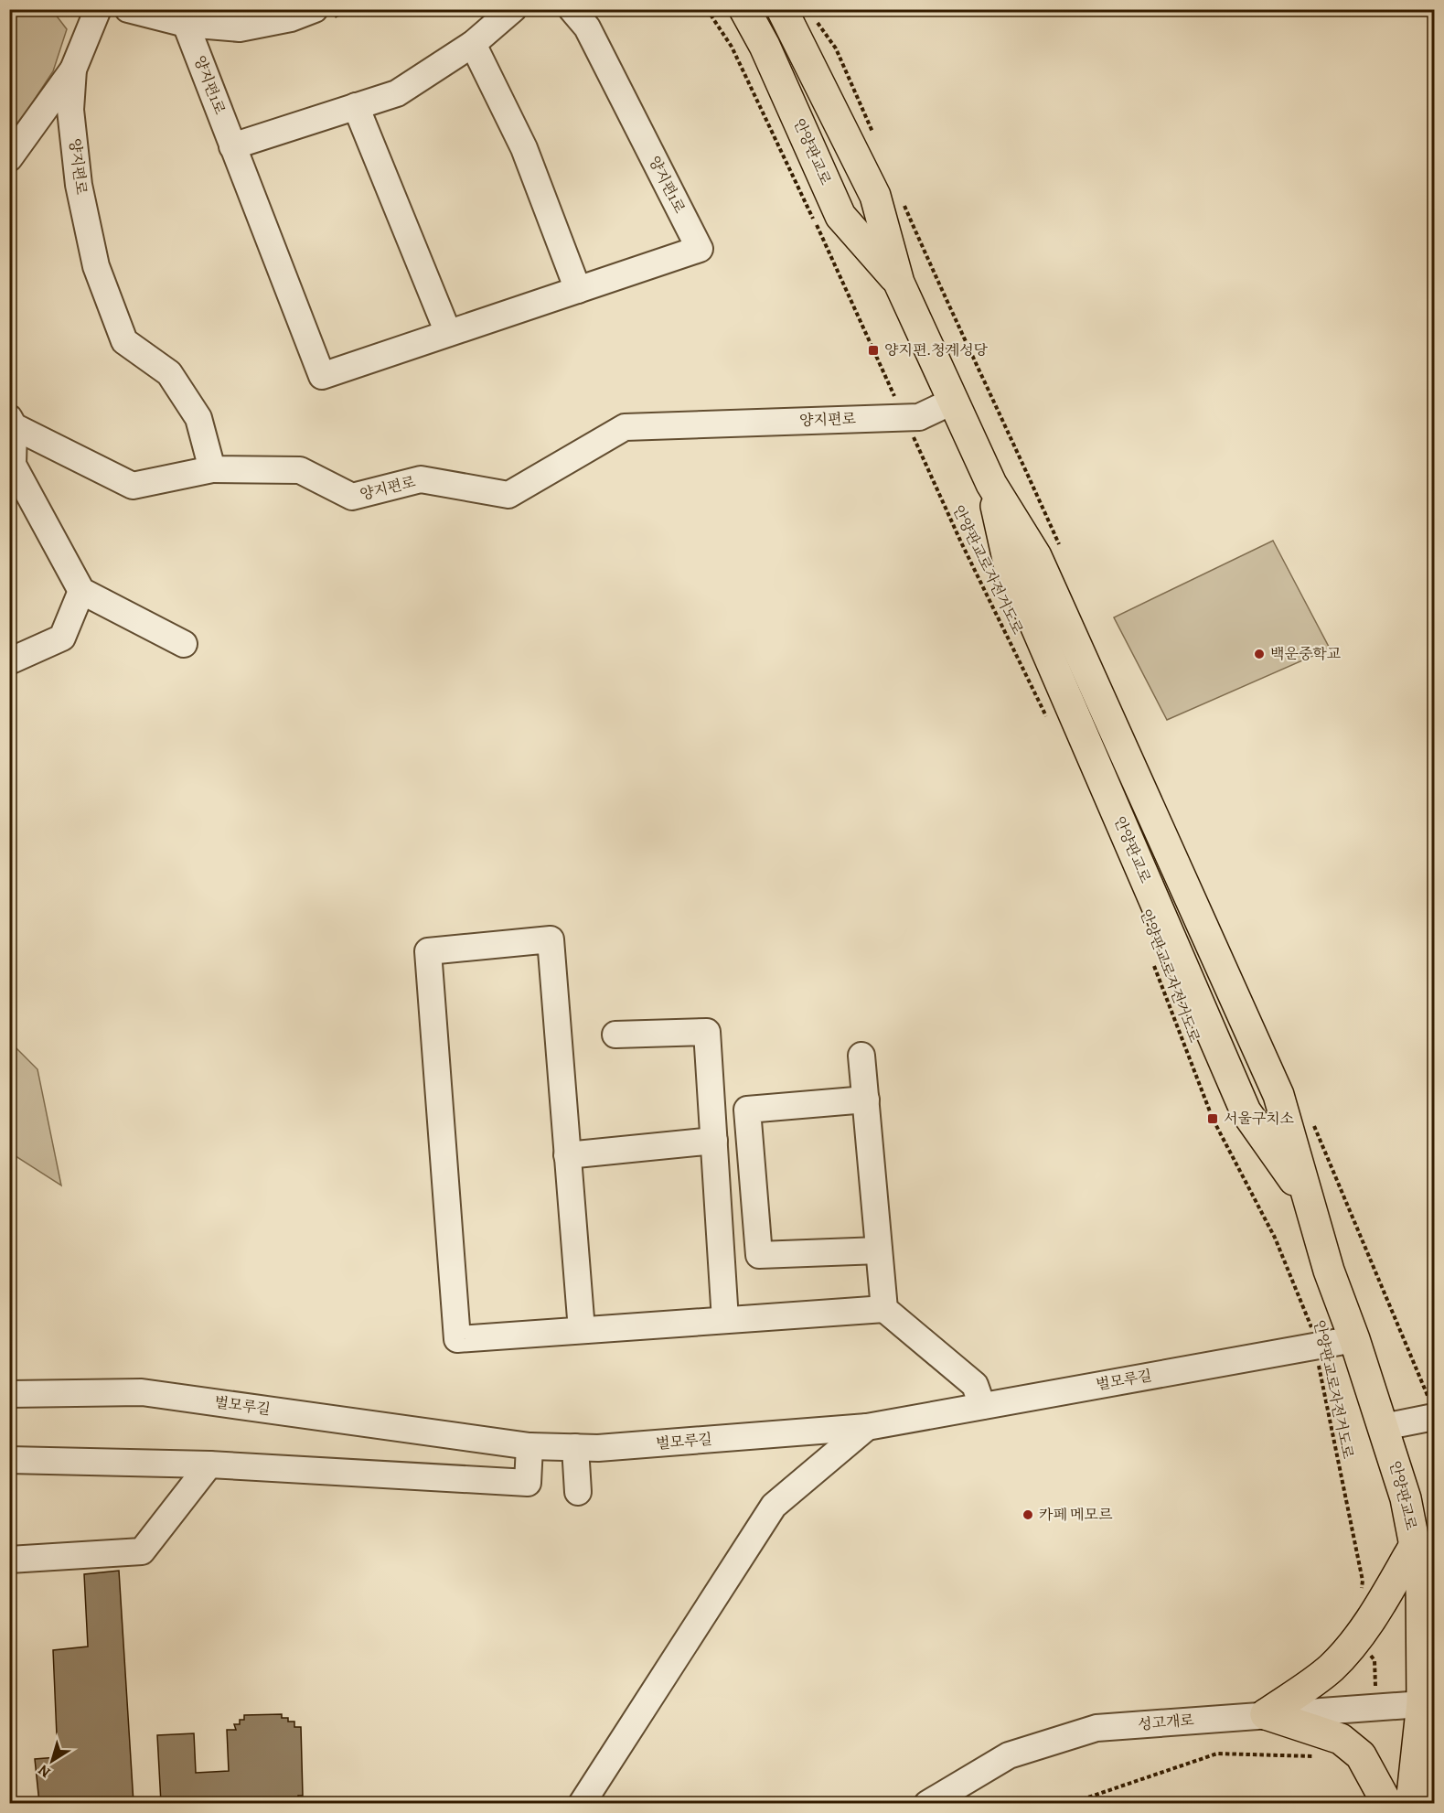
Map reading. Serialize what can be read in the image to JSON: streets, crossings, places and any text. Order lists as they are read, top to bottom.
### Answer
{
  "streets": {
    "main road": ["안양판교로"],
    "street": [
      "양지편1로",
      "양지편로",
      "벌모루길",
      "성고개로"
    ],
    "path": ["안양판교로자전거도로"]
  },
  "crossings": [
    ["안양판교로", "양지편로"],
    ["안양판교로", "벌모루길"],
    ["안양판교로", "성고개로"],
    ["양지편로", "안양판교로자전거도로"],
    ["안양판교로자전거도로", "벌모루길"]
  ],
  "places": {
    "transit": ["양지편.청계성당", "서울구치소"],
    "other": ["백운중학교", "카페 메모르"]
  },
  "north": "bottom left"
}
